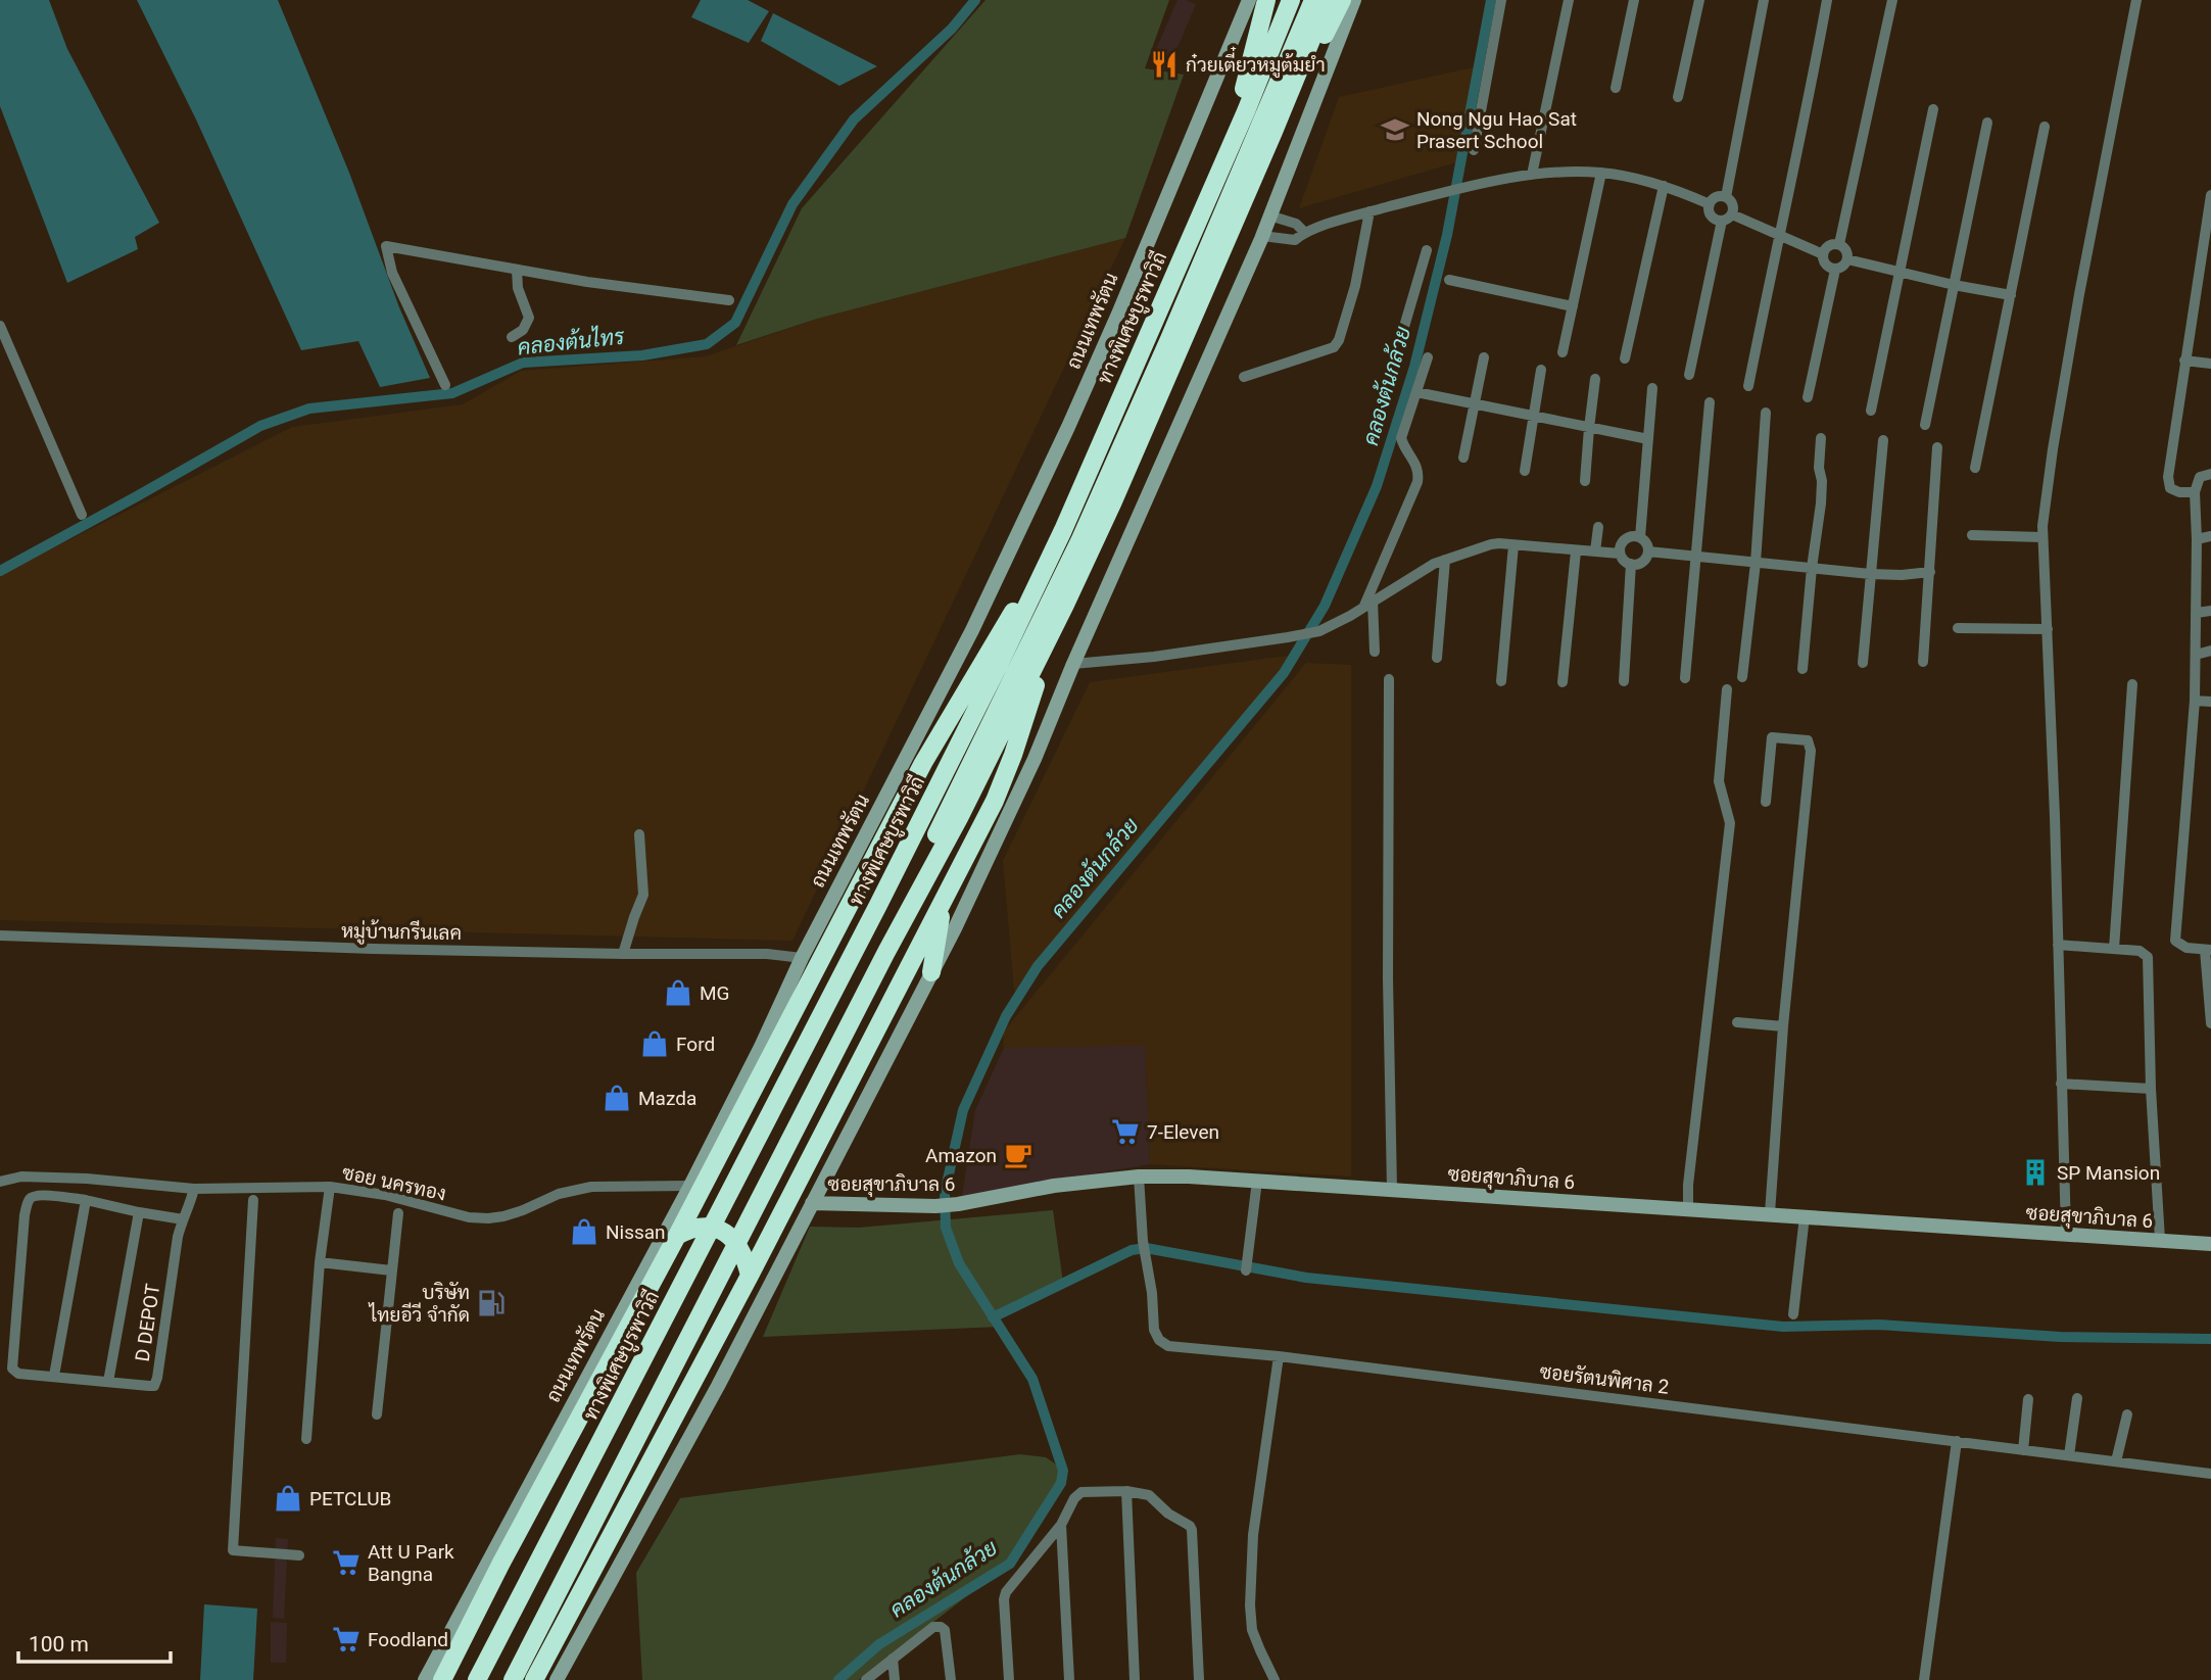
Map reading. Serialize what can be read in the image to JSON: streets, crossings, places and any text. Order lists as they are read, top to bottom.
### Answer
{
  "streets": {
    "highway": ["ทางพิเศษบูรพาวิถี"],
    "main road": ["ถนนเทพรัตน", "ซอยสุขาภิบาล 6"],
    "street": [
      "หมู่บ้านกรีนเลค",
      "ซอย นครทอง",
      "D DEPOT",
      "ซอยรัตนพิศาล 2"
    ]
  },
  "crossings": [
    ["ถนนเทพรัตน", "หมู่บ้านกรีนเลค"],
    ["ถนนเทพรัตน", "ซอย นครทอง"],
    ["ซอยสุขาภิบาล 6", "ซอยรัตนพิศาล 2"],
    ["ซอย นครทอง", "D DEPOT"]
  ],
  "water": ["คลองต้นไทร", "คลองต้นกล้วย"],
  "places": {
    "restaurant": ["ก๋วยเตี๋ยวหมูต้มยำ"],
    "school or university": ["Nong Ngu Hao Sat Prasert School"],
    "shop": [
      "MG",
      "Ford",
      "Mazda",
      "Nissan",
      "PETCLUB"
    ],
    "supermarket": ["7-Eleven", "Att U Park Bangna", "Foodland"],
    "cafe": ["Amazon"],
    "building": ["SP Mansion"],
    "fuel station": ["บริษัท ไทยอีวี จำกัด"]
  },
  "scale_bar": "100 m"
}
